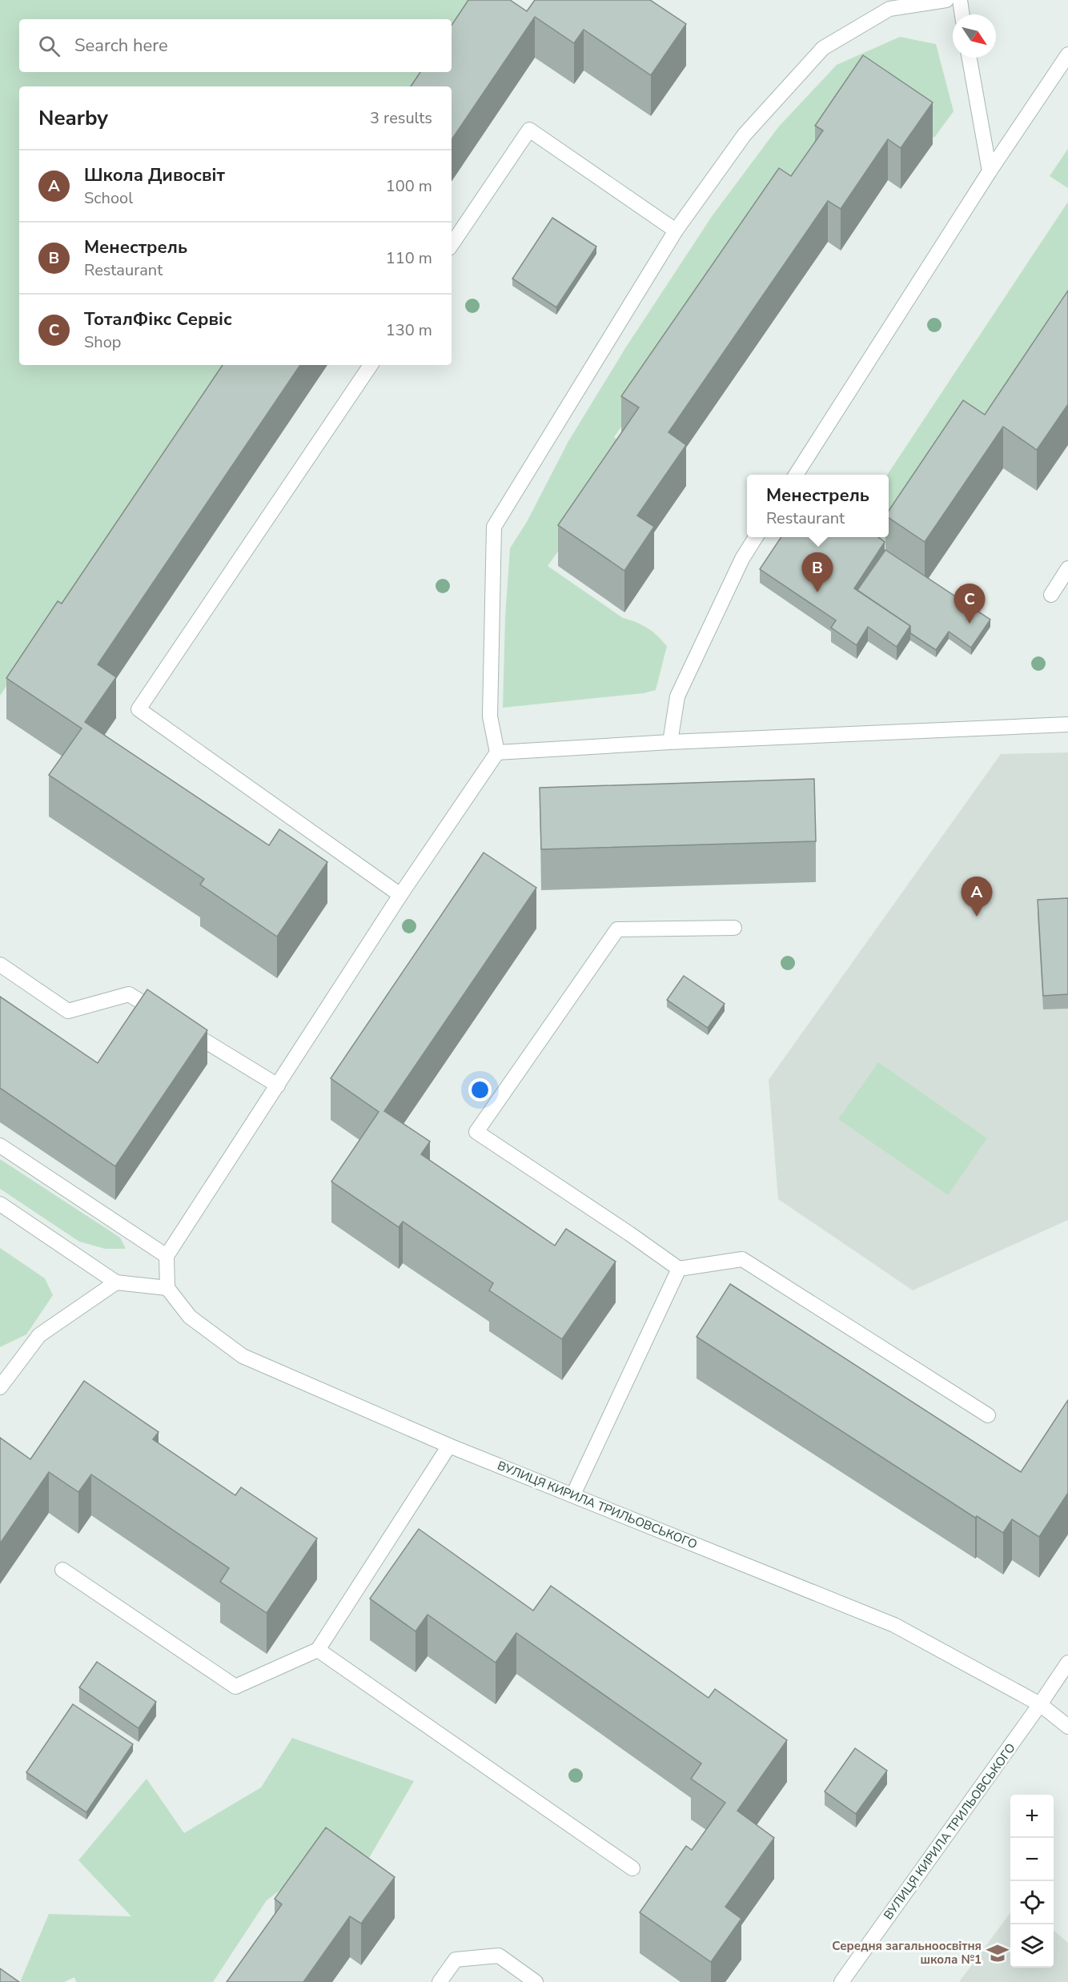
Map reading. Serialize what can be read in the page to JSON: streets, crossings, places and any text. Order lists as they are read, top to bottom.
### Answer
{
  "streets": {
    "street": ["ВУЛИЦЯ КИРИЛА ТРИЛЬОВСЬКОГО"]
  },
  "places": {
    "school or university": ["Середня загальноосвітня школа №1"]
  },
  "north": "bottom right",
  "page": {
    "search": "Search here",
    "heading": ["Nearby", "3 results"],
    "list": [
      {
        "mark": "A",
        "name": "Школа Дивосвіт",
        "note": "School",
        "value": "100 m"
      },
      {
        "mark": "B",
        "name": "Менестрель",
        "note": "Restaurant",
        "value": "110 m"
      },
      {
        "mark": "C",
        "name": "ТоталФікс Сервіс",
        "note": "Shop",
        "value": "130 m"
      }
    ],
    "popup": ["Менестрель", "Restaurant"],
    "pins": ["B", "C", "A"],
    "map_buttons": ["+", "−"]
  }
}
